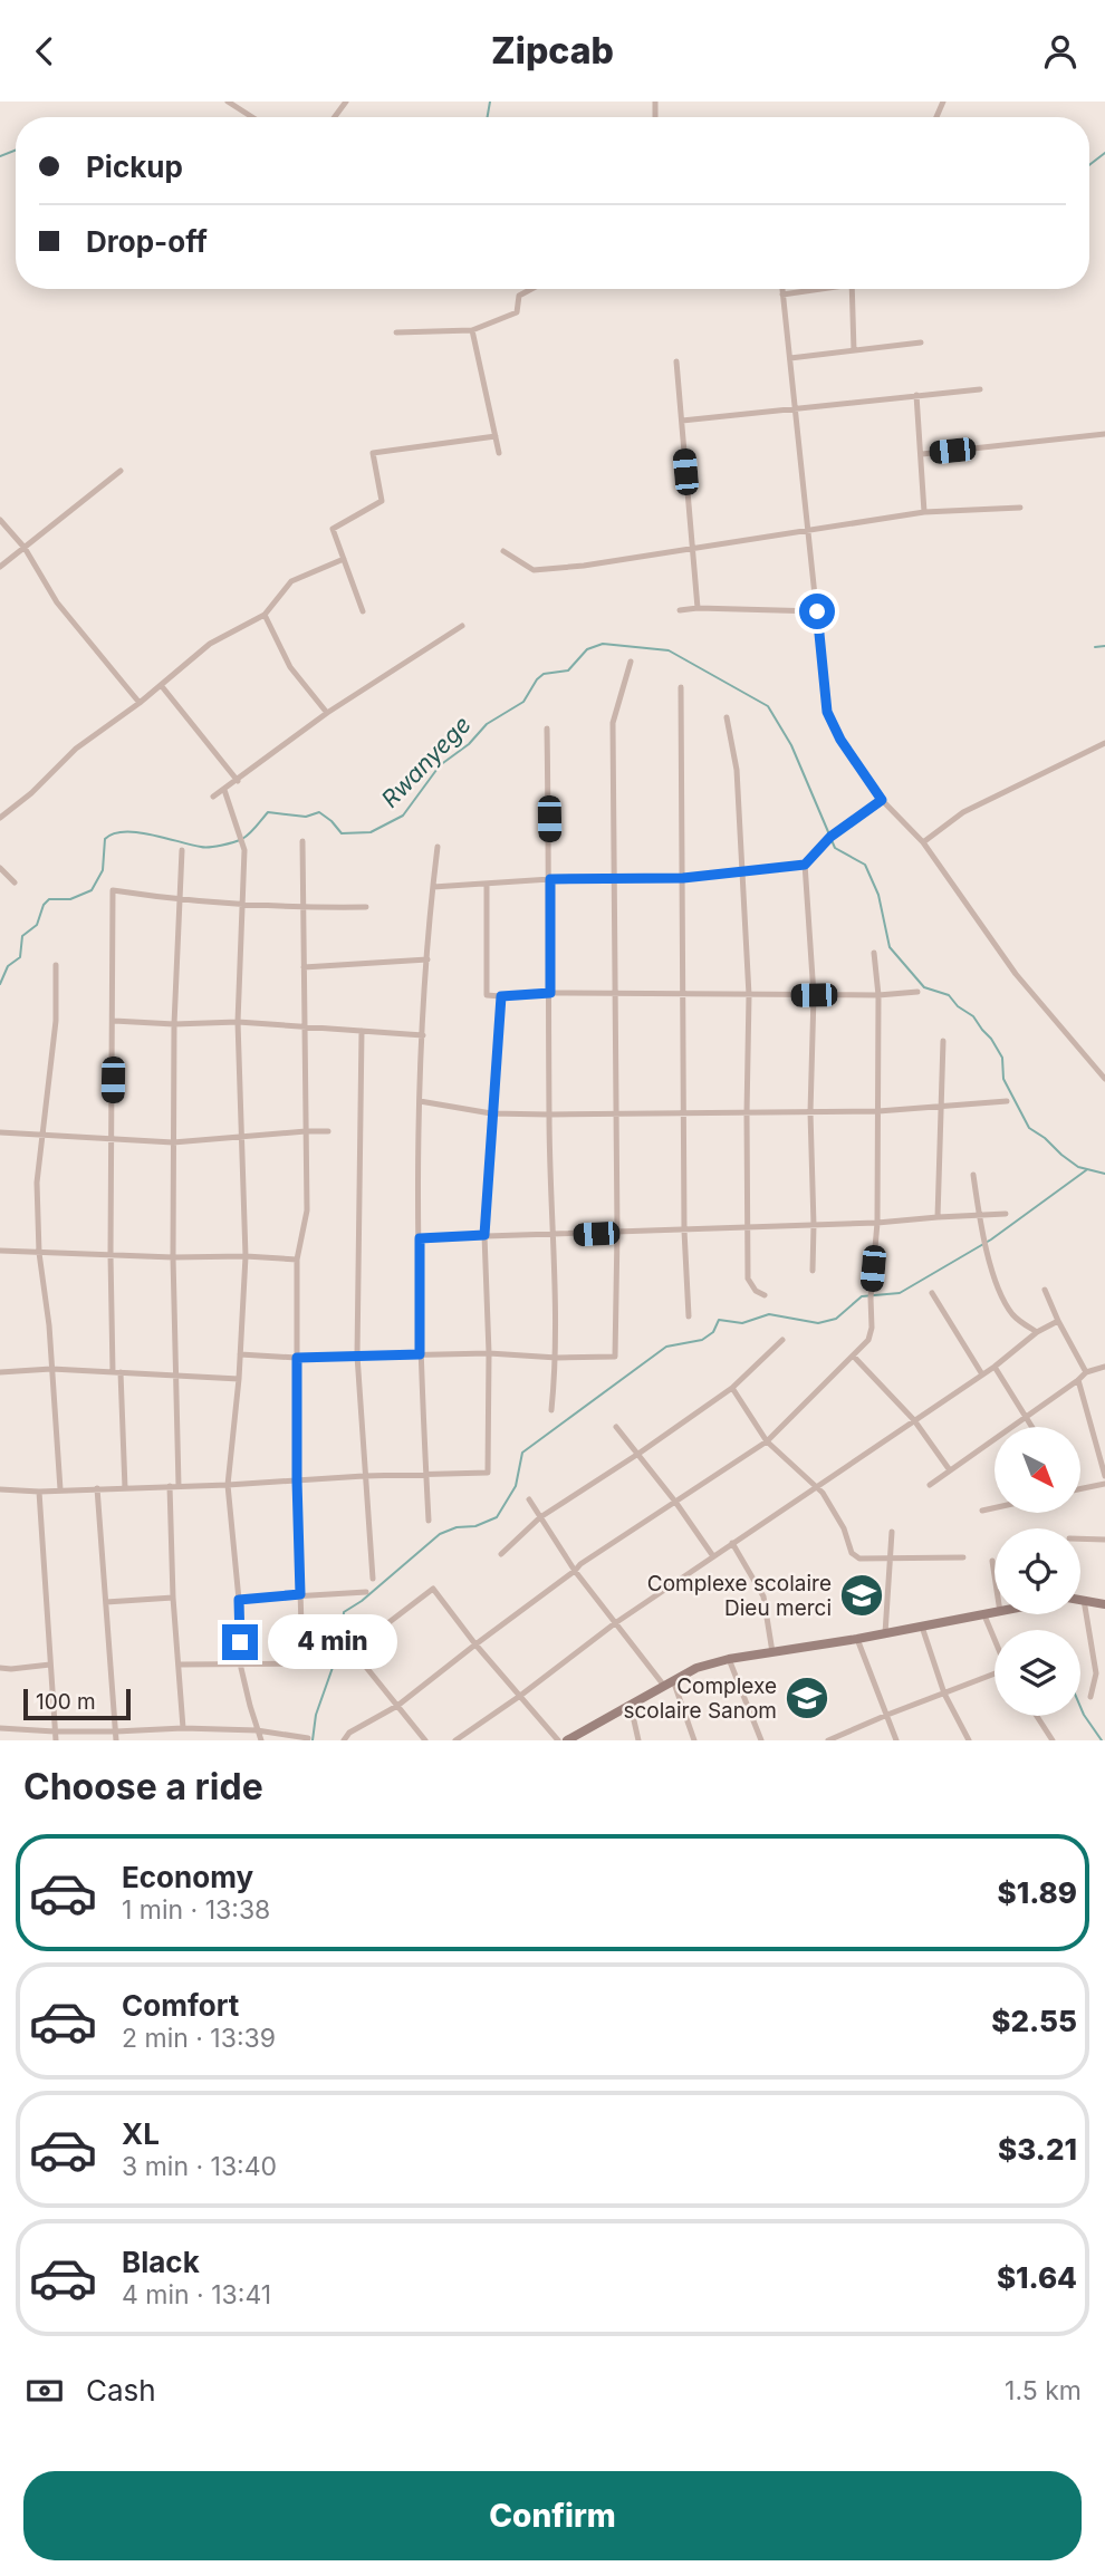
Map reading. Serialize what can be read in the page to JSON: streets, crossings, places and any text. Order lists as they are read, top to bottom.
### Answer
{
  "water": ["Rwanyege"],
  "places": {
    "school or university": ["Complexe scolaire Dieu merci", "Complexe scolaire Sanom"]
  },
  "scale_bar": "100 m",
  "north": "bottom right",
  "page": {
    "header": "Zipcab",
    "banner": ["Pickup", "Drop-off"],
    "bubble": "4 min",
    "scale": "100 m",
    "heading": "Choose a ride",
    "list": [
      {
        "name": "Economy",
        "note": "1 min · 13:38",
        "value": "$1.89"
      },
      {
        "name": "Comfort",
        "note": "2 min · 13:39",
        "value": "$2.55"
      },
      {
        "name": "XL",
        "note": "3 min · 13:40",
        "value": "$3.21"
      },
      {
        "name": "Black",
        "note": "4 min · 13:41",
        "value": "$1.64"
      }
    ],
    "pay": ["Cash", "1.5 km"],
    "buttons": "Confirm"
  }
}
